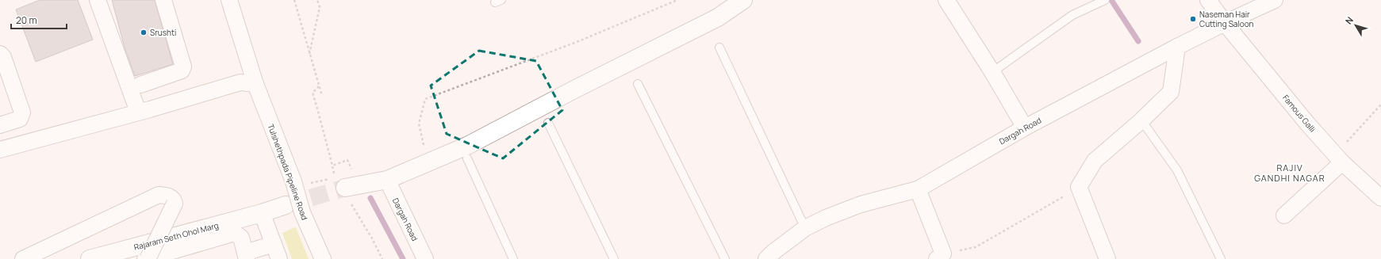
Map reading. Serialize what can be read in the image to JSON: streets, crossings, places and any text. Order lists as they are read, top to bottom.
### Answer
{
  "streets": {
    "street": [
      "Famous Galli",
      "Dargah Road",
      "Tulshethpada Pipeline Road",
      "Rajaram Seth Ohol Marg"
    ]
  },
  "crossings": [
    ["Famous Galli", "Dargah Road"]
  ],
  "districts": ["RAJIV GANDHI NAGAR"],
  "places": ["Naseman Hair Cutting Saloon", "Srushti"],
  "scale_bar": "20 m",
  "north": "top left"
}
